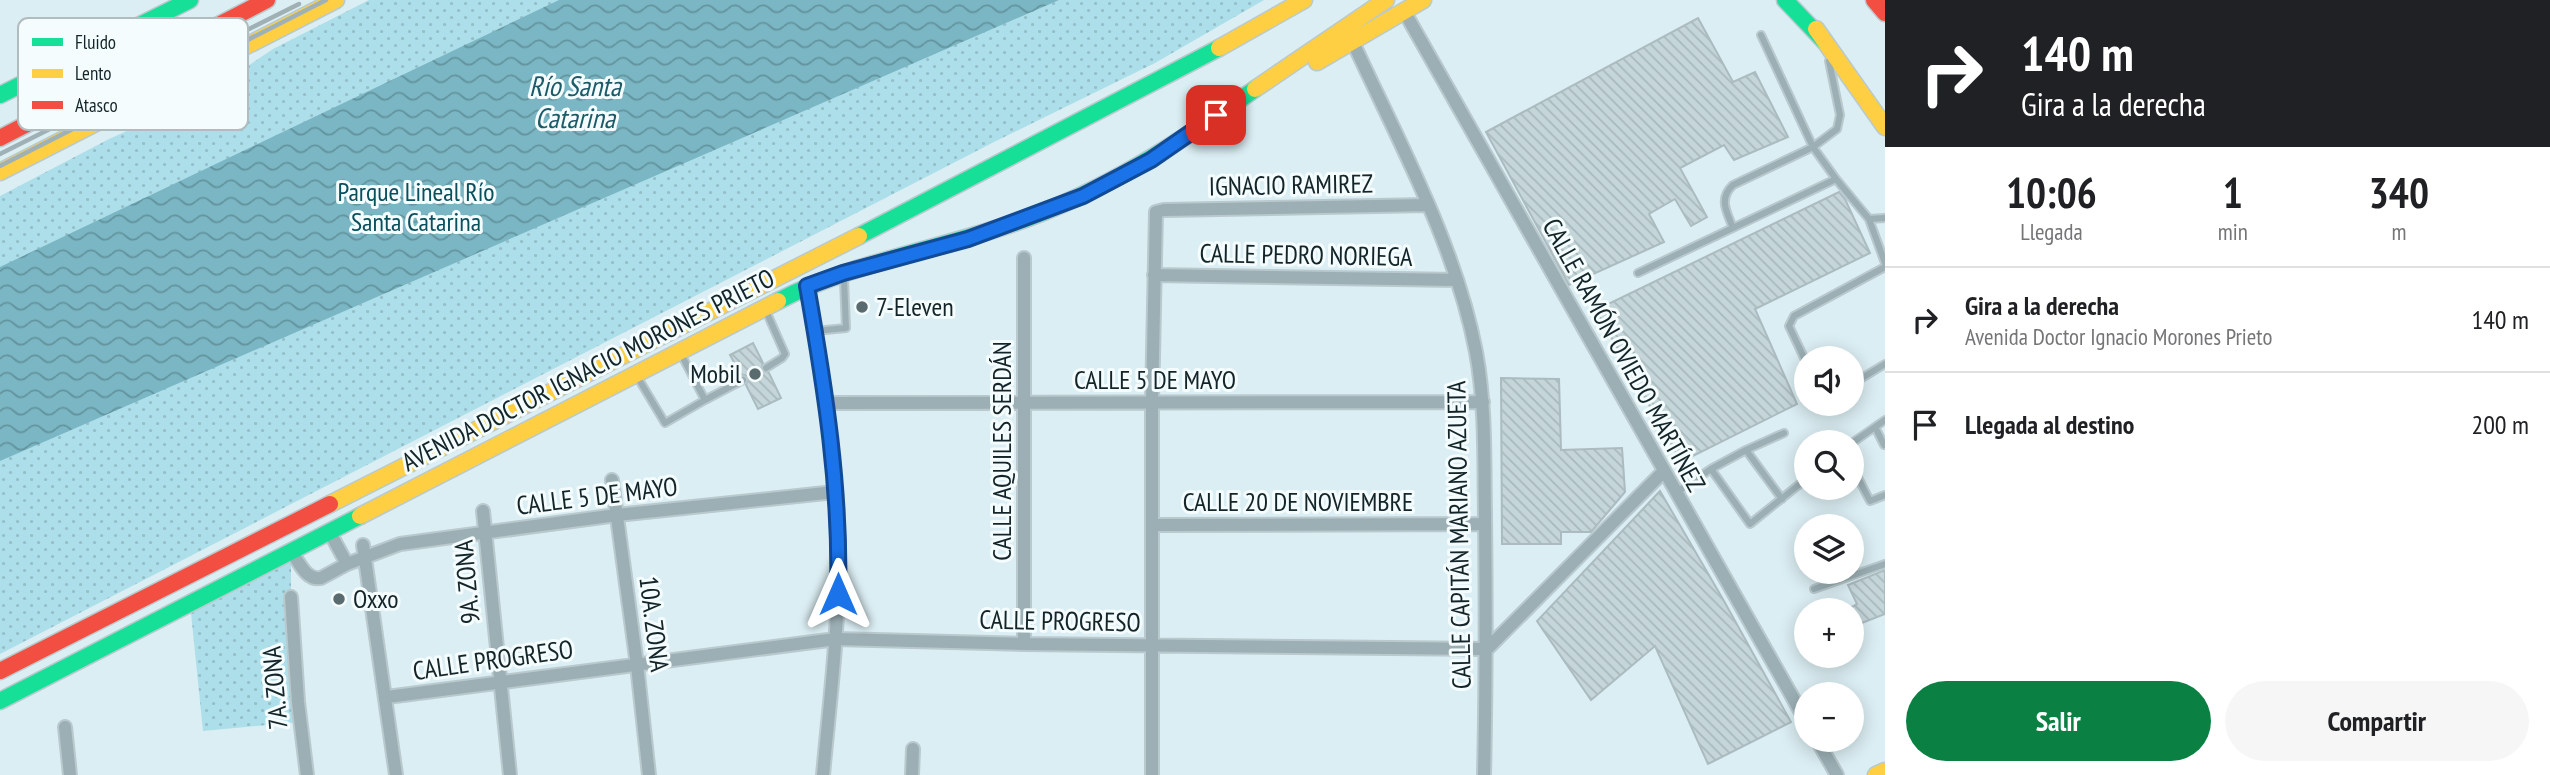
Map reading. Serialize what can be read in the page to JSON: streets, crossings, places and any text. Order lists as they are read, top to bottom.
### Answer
{
  "streets": {
    "main road": ["AVENIDA DOCTOR IGNACIO MORONES PRIETO"],
    "street": [
      "IGNACIO RAMIREZ",
      "CALLE PEDRO NORIEGA",
      "CALLE RAMÓN OVIEDO MARTÍNEZ",
      "CALLE 5 DE MAYO",
      "CALLE AQUILES SERDÁN",
      "CALLE 20 DE NOVIEMBRE",
      "CALLE CAPITÁN MARIANO AZUETA",
      "9A. ZONA",
      "CALLE PROGRESO",
      "10A. ZONA",
      "7A. ZONA"
    ]
  },
  "crossings": [
    ["IGNACIO RAMIREZ", "CALLE PEDRO NORIEGA"],
    ["IGNACIO RAMIREZ", "CALLE CAPITÁN MARIANO AZUETA"],
    ["CALLE PEDRO NORIEGA", "CALLE CAPITÁN MARIANO AZUETA"],
    ["AVENIDA DOCTOR IGNACIO MORONES PRIETO", "CALLE 5 DE MAYO"],
    ["AVENIDA DOCTOR IGNACIO MORONES PRIETO", "CALLE CAPITÁN MARIANO AZUETA"],
    ["CALLE 5 DE MAYO", "CALLE AQUILES SERDÁN"],
    ["CALLE 5 DE MAYO", "CALLE CAPITÁN MARIANO AZUETA"],
    ["CALLE 5 DE MAYO", "9A. ZONA"],
    ["CALLE 5 DE MAYO", "10A. ZONA"],
    ["CALLE AQUILES SERDÁN", "CALLE PROGRESO"],
    ["CALLE 20 DE NOVIEMBRE", "CALLE CAPITÁN MARIANO AZUETA"],
    ["CALLE CAPITÁN MARIANO AZUETA", "CALLE PROGRESO"],
    ["9A. ZONA", "CALLE PROGRESO"],
    ["CALLE PROGRESO", "10A. ZONA"]
  ],
  "water": ["Río Santa Catarina"],
  "parks": ["Parque Lineal Río Santa Catarina"],
  "places": ["7-Eleven", "Mobil", "Oxxo"],
  "legend": ["Fluido", "Lento", "Atasco"],
  "page": {
    "turn": ["140 m", "Gira a la derecha"],
    "eta": [
      "10:06",
      "Llegada",
      "1",
      "min",
      "340",
      "m"
    ],
    "list": [
      {
        "name": "Gira a la derecha",
        "note": "Avenida Doctor Ignacio Morones Prieto",
        "value": "140 m"
      },
      {
        "name": "Llegada al destino",
        "value": "200 m"
      }
    ],
    "map_buttons": ["+", "−"],
    "buttons": ["Salir", "Compartir"]
  }
}
